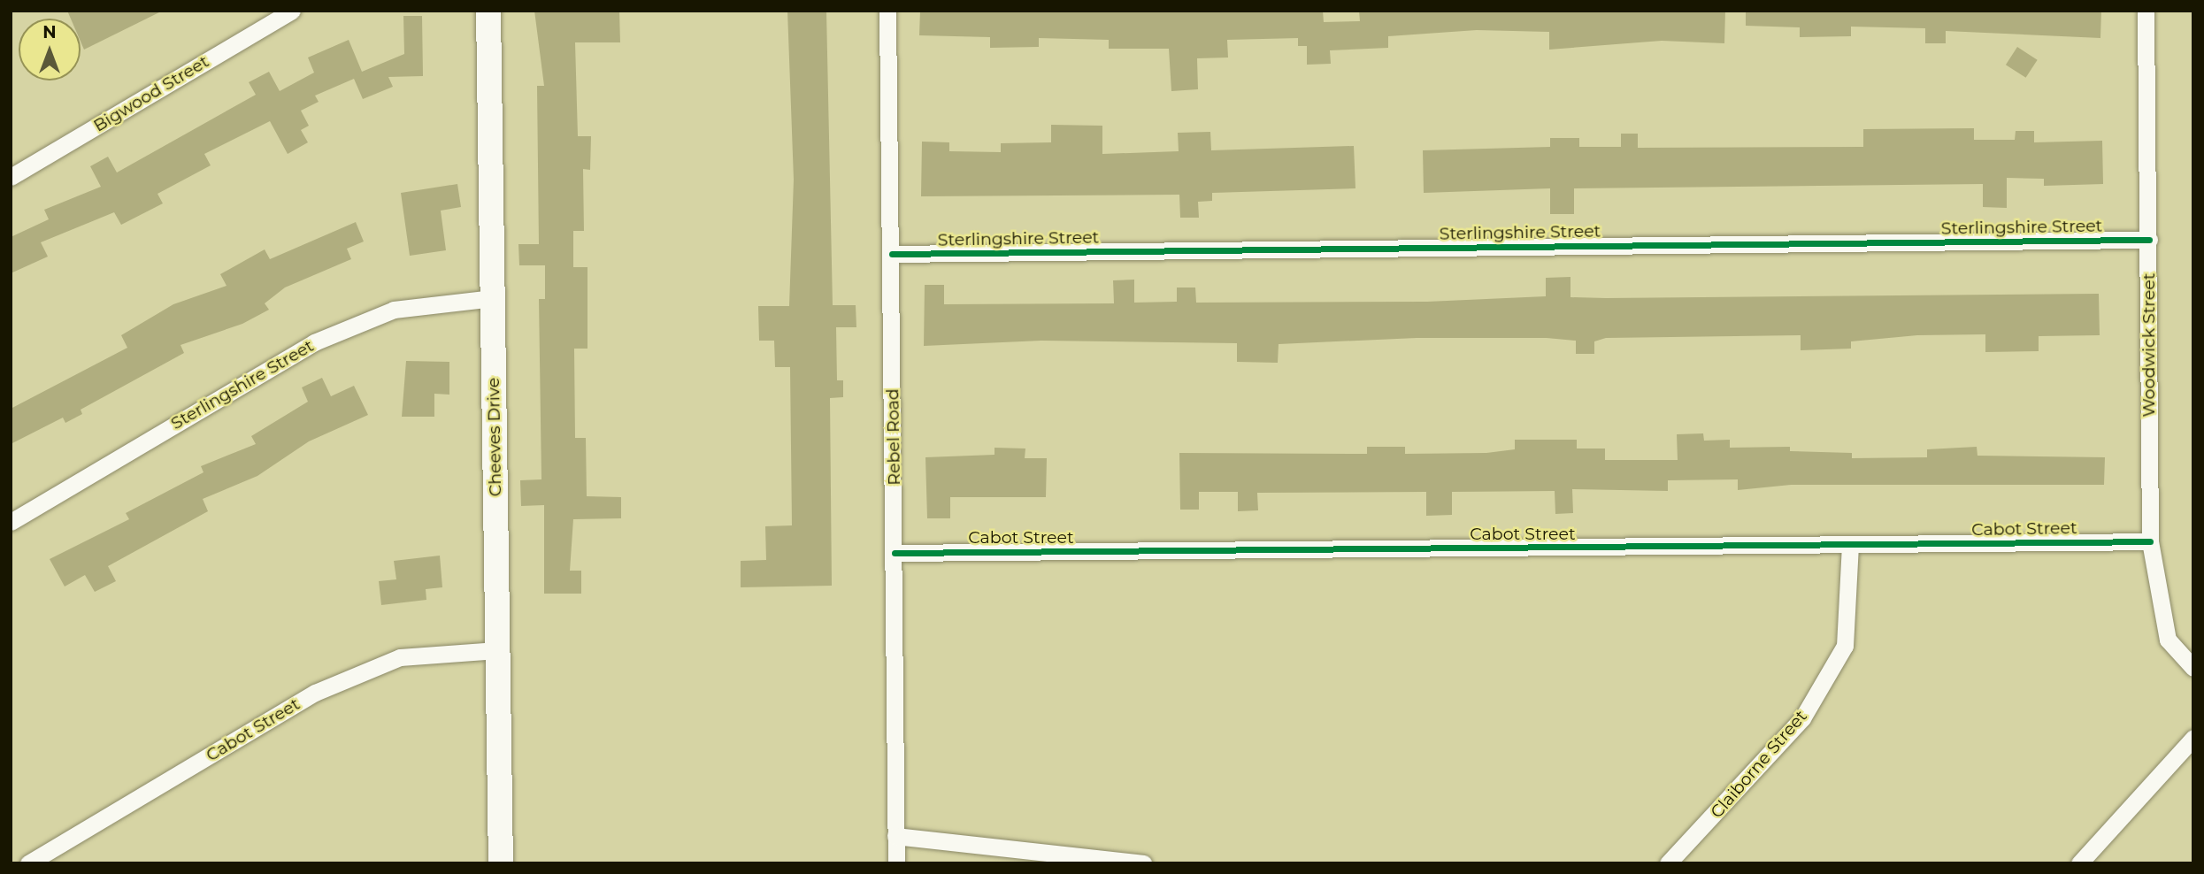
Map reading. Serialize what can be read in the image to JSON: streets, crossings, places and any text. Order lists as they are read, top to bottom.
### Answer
{
  "streets": {
    "street": [
      "Bigwood Street",
      "Sterlingshire Street",
      "Woodwick Street",
      "Cheeves Drive",
      "Rebel Road",
      "Cabot Street",
      "Claiborne Street"
    ]
  },
  "crossings": [
    ["Sterlingshire Street", "Woodwick Street"],
    ["Sterlingshire Street", "Cheeves Drive"],
    ["Sterlingshire Street", "Rebel Road"],
    ["Woodwick Street", "Cabot Street"],
    ["Cheeves Drive", "Cabot Street"],
    ["Rebel Road", "Cabot Street"],
    ["Cabot Street", "Claiborne Street"]
  ],
  "north": "top"
}
